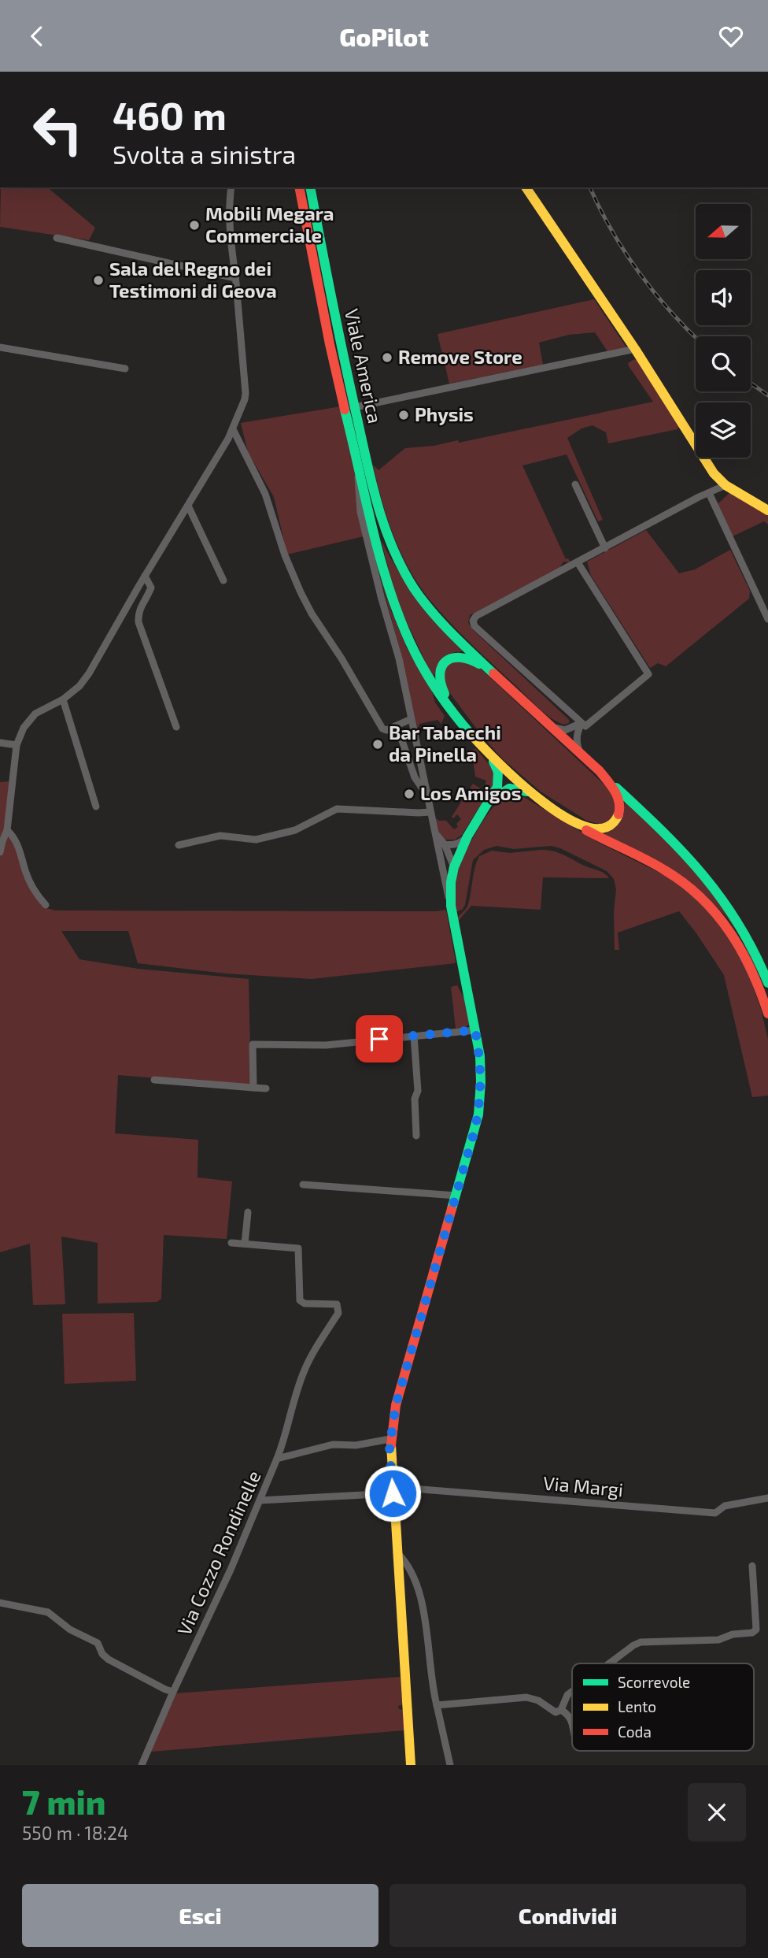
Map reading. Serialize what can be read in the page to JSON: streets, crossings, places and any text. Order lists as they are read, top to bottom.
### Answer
{
  "streets": {
    "main road": ["Viale America"],
    "street": ["Via Margi", "Via Cozzo Rondinelle"]
  },
  "crossings": [
    ["Via Margi", "Via Cozzo Rondinelle"]
  ],
  "places": [
    "Mobili Megara Commerciale",
    "Sala del Regno dei Testimoni di Geova",
    "Remove Store",
    "Physis",
    "Bar Tabacchi da Pinella",
    "Los Amigos"
  ],
  "legend": ["Scorrevole", "Lento", "Coda"],
  "north": "left",
  "page": {
    "header": "GoPilot",
    "turn": ["460 m", "Svolta a sinistra"],
    "heading": ["7 min", "550 m · 18:24"],
    "buttons": ["Esci", "Condividi"]
  }
}
